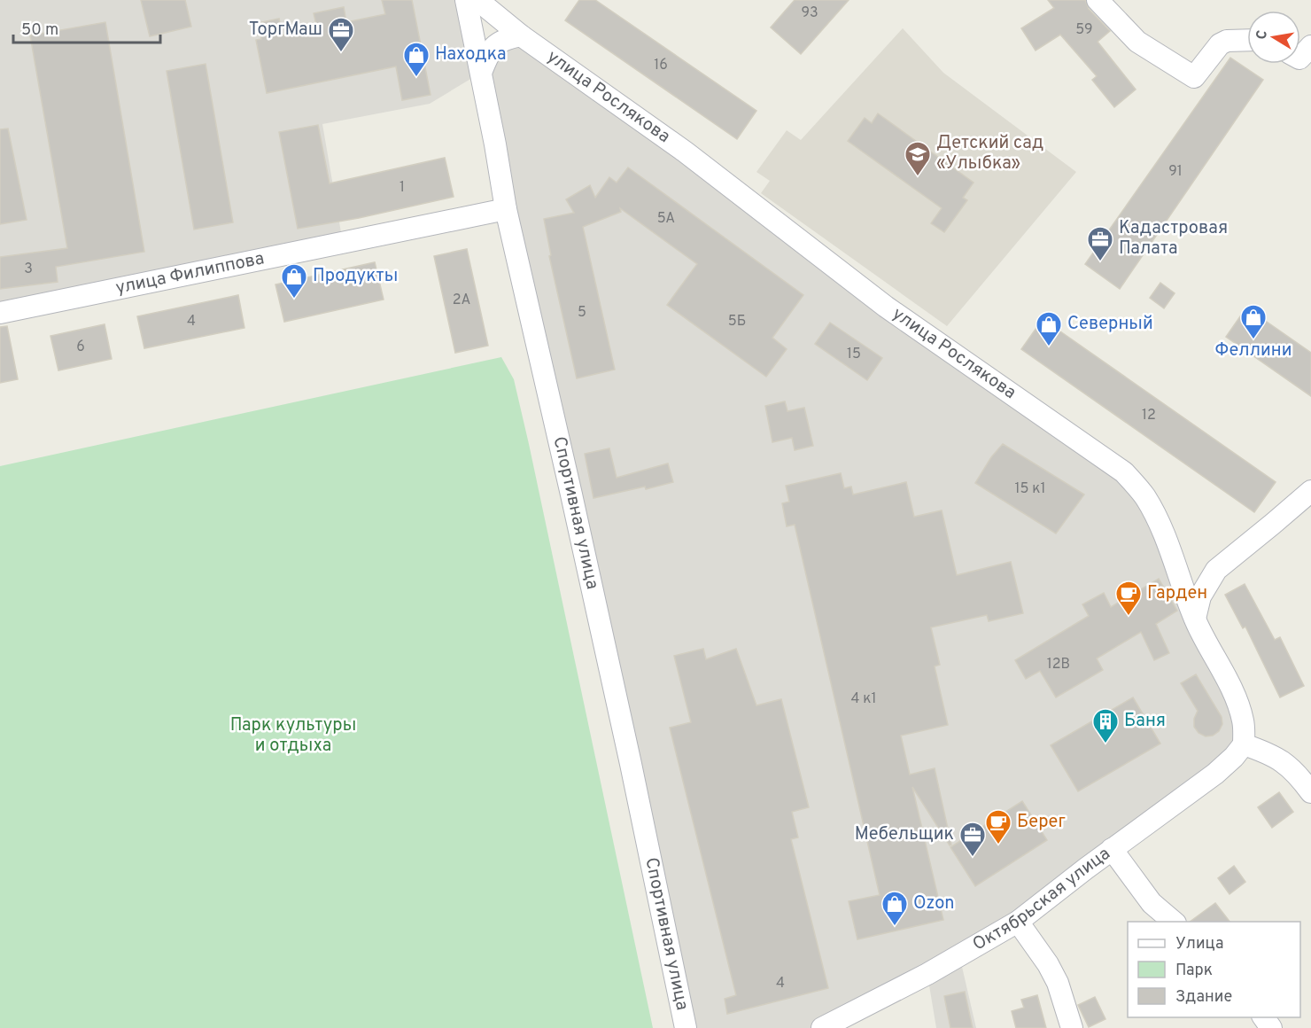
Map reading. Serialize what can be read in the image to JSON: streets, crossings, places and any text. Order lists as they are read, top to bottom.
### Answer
{
  "streets": {
    "street": [
      "улица Рослякова",
      "улица Филиппова",
      "Спортивная улица",
      "Октябрьская улица"
    ]
  },
  "crossings": [
    ["улица Рослякова", "Октябрьская улица"],
    ["улица Филиппова", "Спортивная улица"]
  ],
  "parks": ["Парк культуры и отдыха"],
  "places": {
    "office": ["ТоргМаш", "Кадастровая Палата", "Мебельщик"],
    "shop": [
      "Находка",
      "Продукты",
      "Феллини",
      "Северный",
      "Ozon"
    ],
    "school or university": ["Детский сад «Улыбка»"],
    "cafe": ["Гарден", "Берег"],
    "building": ["Баня"]
  },
  "house_numbers": [
    "93",
    "59",
    "16",
    "91",
    "1",
    "5А",
    "3",
    "2А",
    "5",
    "4",
    "5Б",
    "6",
    "15",
    "12",
    "15 к1",
    "12В",
    "4 к1",
    "4"
  ],
  "legend": ["Улица", "Парк", "Здание"],
  "scale_bar": "50 m",
  "north": "left"
}
